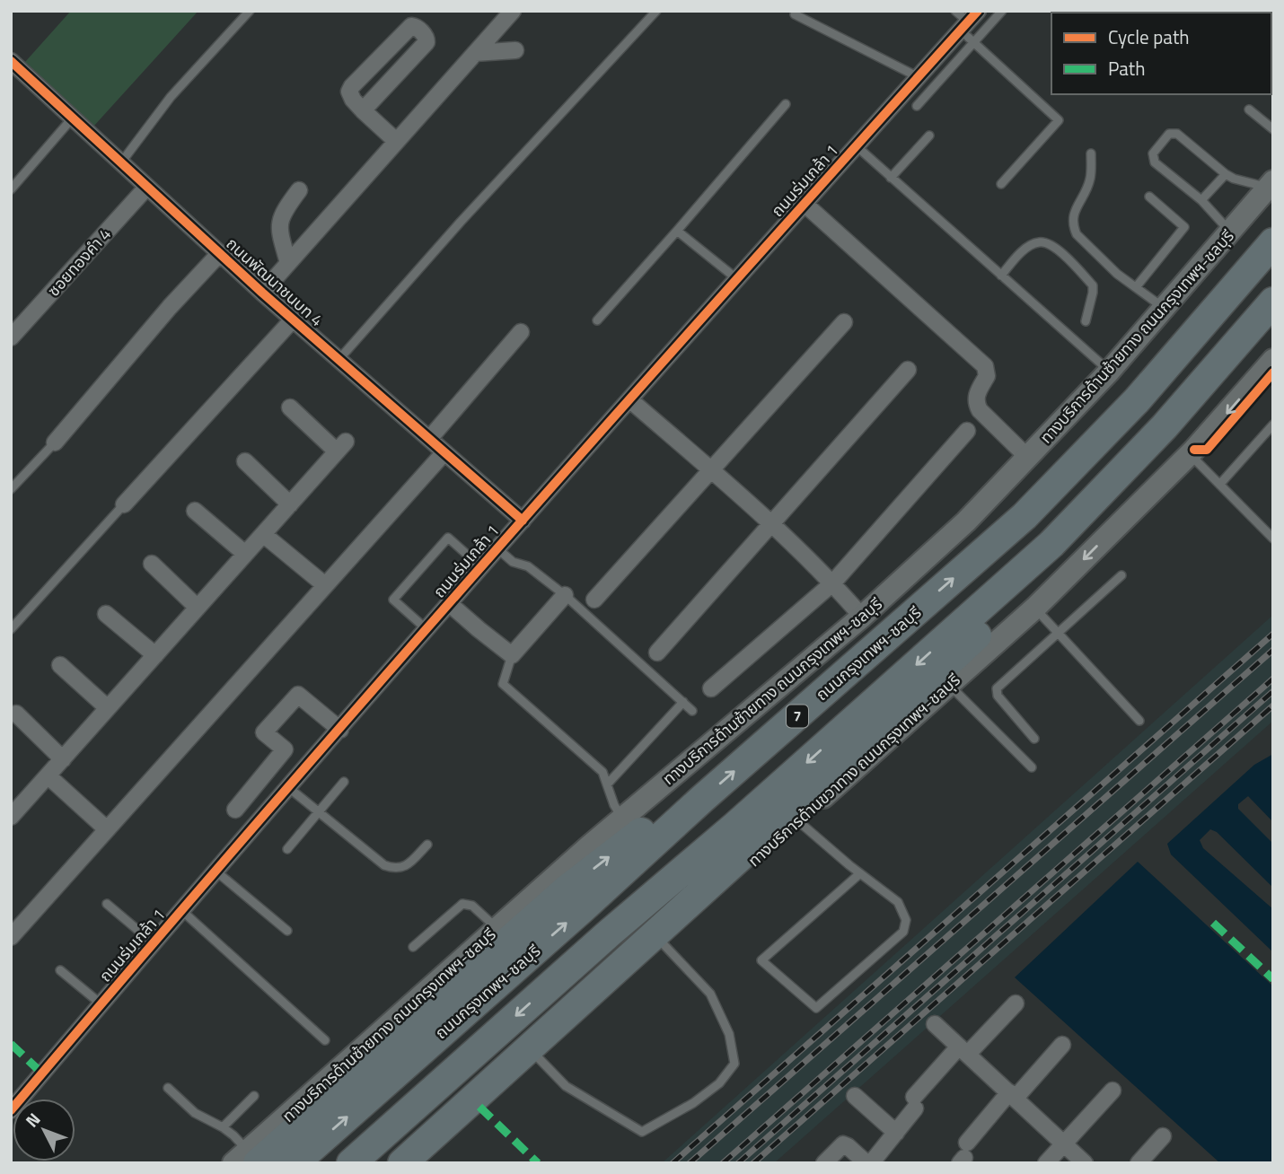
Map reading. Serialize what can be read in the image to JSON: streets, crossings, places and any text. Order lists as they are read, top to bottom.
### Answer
{
  "streets": {
    "highway": ["ถนนกรุงเทพฯ-ชลบุรี", "7"],
    "main road": ["ทางบริการด้านซ้ายทาง ถนนกรุงเทพฯ-ชลบุรี", "ทางบริการด้านขวาทาง ถนนกรุงเทพฯ-ชลบุรี"],
    "street": ["ถนนร่มเกล้า 1", "ซอยทองคำ 4", "ถนนพัฒนาชนบท 4"]
  },
  "crossings": [
    ["ถนนร่มเกล้า 1", "ถนนพัฒนาชนบท 4"],
    ["ซอยทองคำ 4", "ถนนพัฒนาชนบท 4"],
    ["ทางบริการด้านซ้ายทาง ถนนกรุงเทพฯ-ชลบุรี", "ถนนกรุงเทพฯ-ชลบุรี"]
  ],
  "legend": ["Cycle path", "Path"],
  "north": "top left"
}
